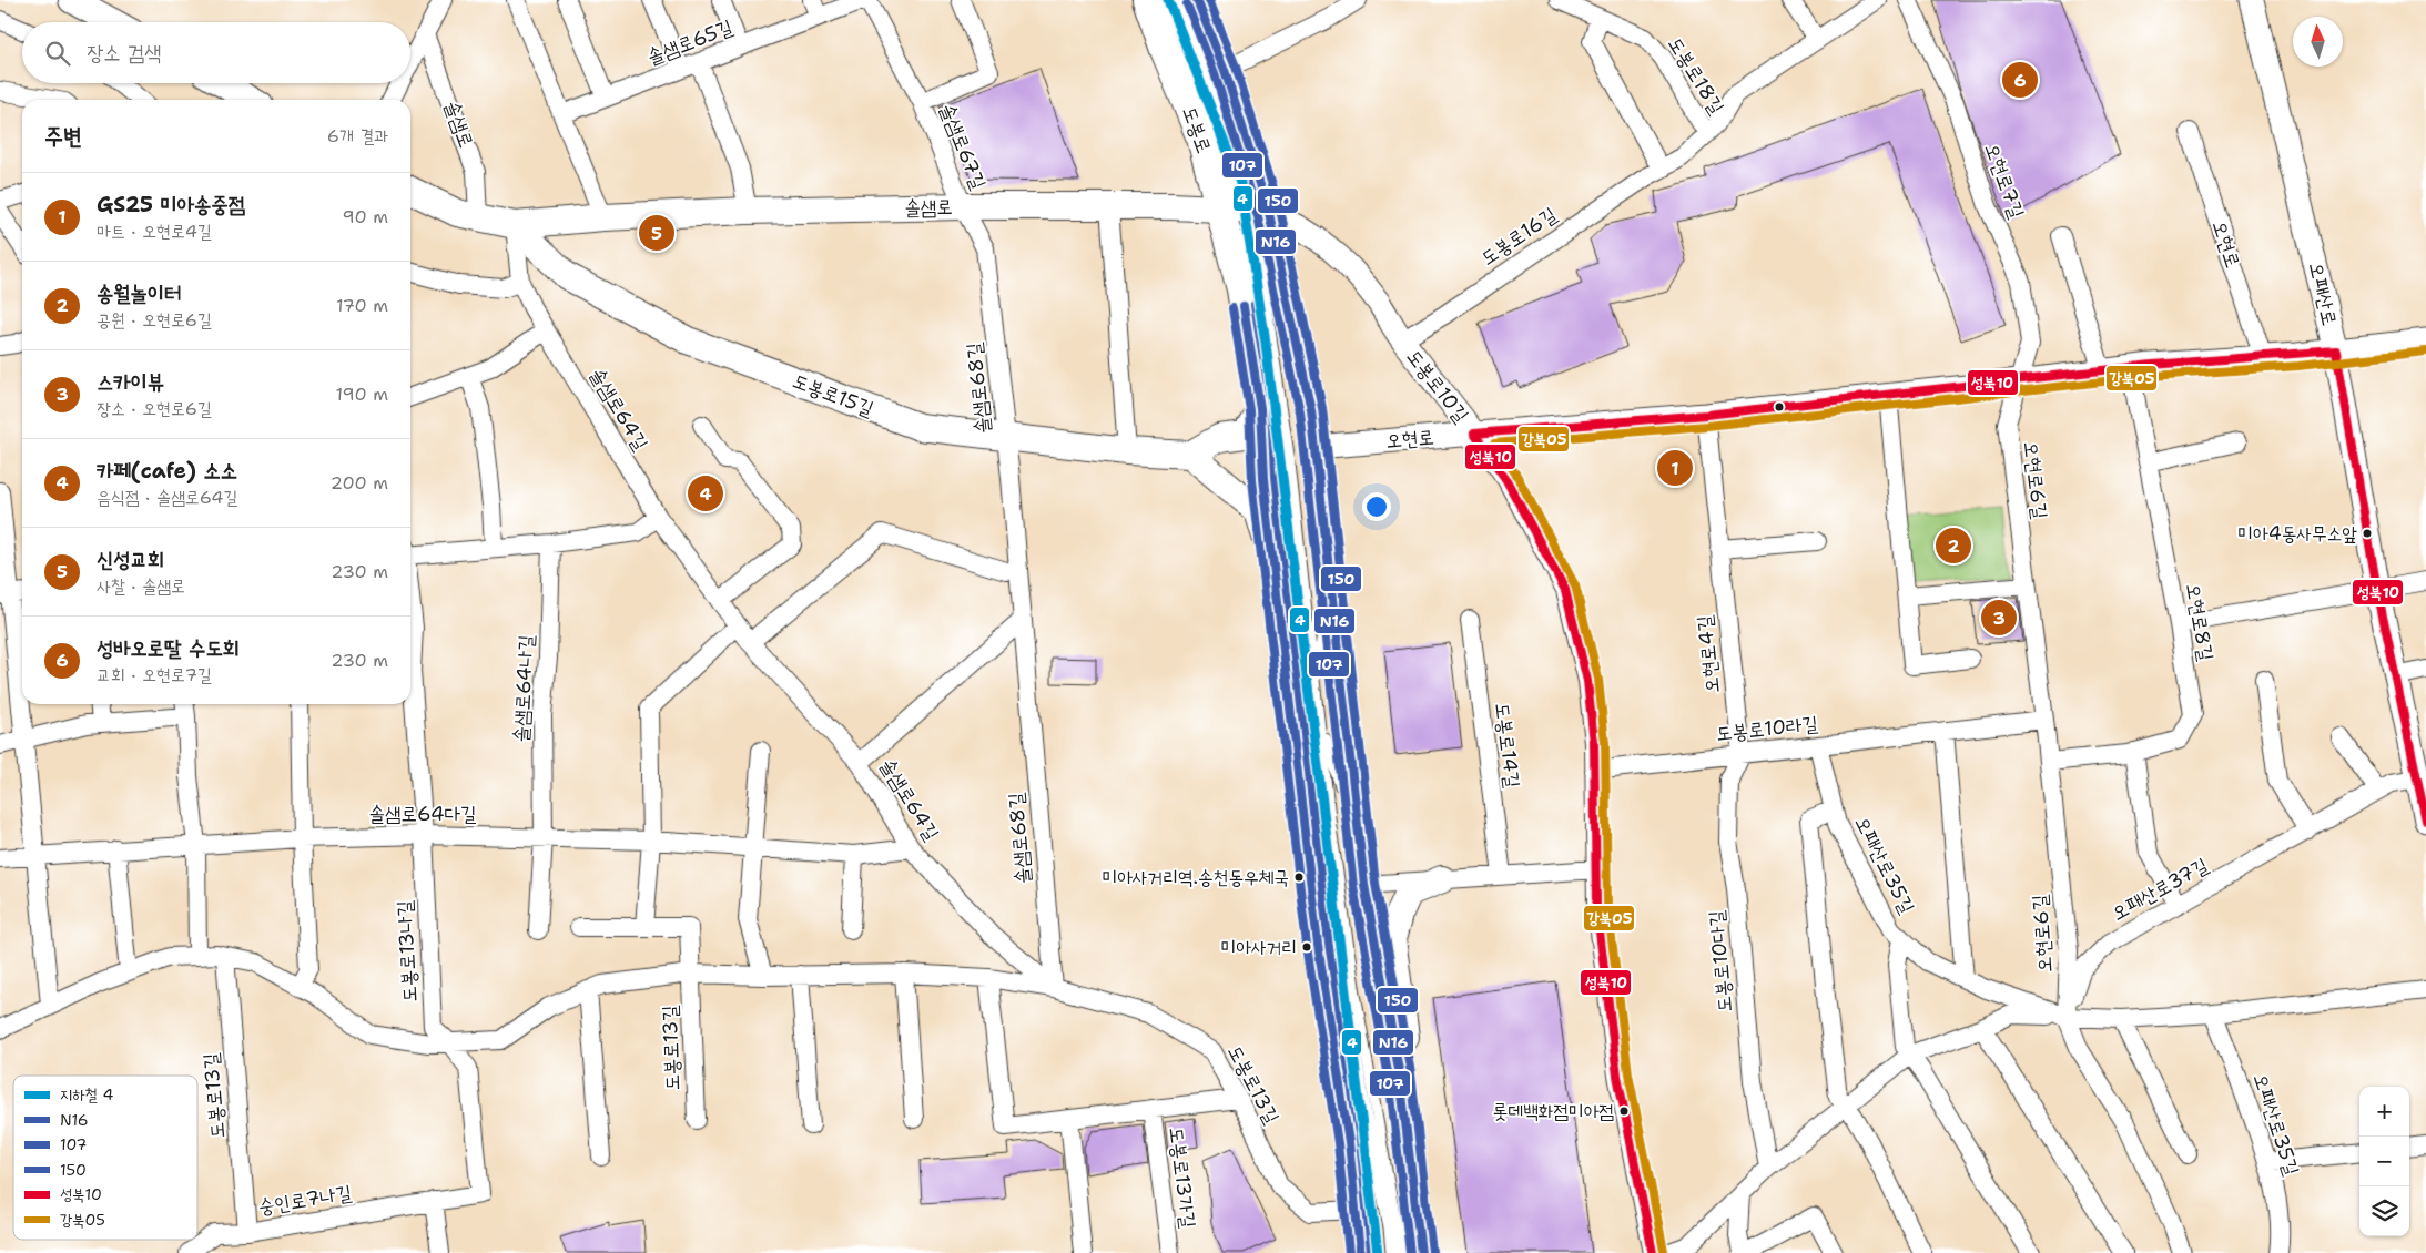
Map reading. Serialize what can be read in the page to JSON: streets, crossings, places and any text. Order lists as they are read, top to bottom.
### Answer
{
  "streets": {
    "main road": ["솔샘로", "도봉로", "도봉로15길"],
    "street": [
      "솔샘로65길",
      "도봉로18길",
      "솔샘로67길",
      "오현로7길",
      "도봉로16길",
      "오현로",
      "오패산로",
      "도봉로10길",
      "솔샘로68길",
      "솔샘로64길",
      "오현로6길",
      "오현로8길",
      "오현로4길",
      "솔샘로64나길",
      "도봉로10라길",
      "도봉로14길",
      "솔샘로64다길",
      "오패산로35길",
      "오패산로37길",
      "도봉로13나길",
      "도봉로10다길",
      "도봉로13길",
      "도봉로13가길",
      "숭인로7나길"
    ]
  },
  "crossings": [
    ["도봉로18길", "도봉로16길"],
    ["솔샘로", "도봉로"],
    ["솔샘로", "솔샘로67길"],
    ["솔샘로", "도봉로10길"],
    ["솔샘로", "솔샘로68길"],
    ["솔샘로", "도봉로15길"],
    ["솔샘로", "솔샘로64길"],
    ["도봉로", "오현로"],
    ["도봉로", "도봉로10길"],
    ["도봉로", "도봉로13길"],
    ["솔샘로67길", "솔샘로68길"],
    ["오현로7길", "오현로"],
    ["오현로7길", "오현로6길"],
    ["도봉로16길", "도봉로10길"],
    ["오현로", "오패산로"],
    ["오현로", "도봉로10길"],
    ["오현로", "오현로6길"],
    ["오현로", "오현로8길"],
    ["오현로", "오현로4길"],
    ["오패산로", "오패산로37길"],
    ["도봉로10길", "도봉로10라길"],
    ["솔샘로68길", "도봉로15길"],
    ["솔샘로68길", "솔샘로64길"],
    ["솔샘로68길", "도봉로13길"],
    ["도봉로15길", "솔샘로64길"],
    ["솔샘로64길", "솔샘로64다길"],
    ["솔샘로64길", "도봉로13길"],
    ["오현로6길", "오현로8길"],
    ["오현로6길", "도봉로10라길"],
    ["오현로6길", "오패산로35길"],
    ["오현로6길", "오패산로37길"],
    ["오현로4길", "도봉로10라길"],
    ["오현로4길", "도봉로10다길"],
    ["솔샘로64나길", "솔샘로64다길"],
    ["도봉로10라길", "오패산로35길"],
    ["도봉로10라길", "도봉로10다길"],
    ["솔샘로64다길", "도봉로13나길"],
    ["오패산로35길", "오패산로37길"],
    ["도봉로13나길", "도봉로13길"],
    ["도봉로13나길", "숭인로7나길"],
    ["도봉로13길", "도봉로13가길"],
    ["도봉로13길", "숭인로7나길"]
  ],
  "places": [
    "미아4동사무소앞",
    "미아사거리역.송천동우체국",
    "미아사거리",
    "롯데백화점미아점"
  ],
  "lines": [
    "metro line 4",
    "transit line N16",
    "transit line 150",
    "transit line 107",
    "transit line 성북10",
    "transit line 강북05"
  ],
  "legend": [
    "지하철 4",
    "N16",
    "107",
    "150",
    "성북10",
    "강북05"
  ],
  "north": "top",
  "page": {
    "search": "장소 검색",
    "pins": [
      "6",
      "5",
      "1",
      "4",
      "2",
      "3"
    ],
    "heading": ["주변", "6개 결과"],
    "list": [
      {
        "mark": "1",
        "name": "GS25 미아송중점",
        "note": "마트 · 오현로4길",
        "value": "90 m"
      },
      {
        "mark": "2",
        "name": "송월놀이터",
        "note": "공원 · 오현로6길",
        "value": "170 m"
      },
      {
        "mark": "3",
        "name": "스카이뷰",
        "note": "장소 · 오현로6길",
        "value": "190 m"
      },
      {
        "mark": "4",
        "name": "카페(cafe) 소소",
        "note": "음식점 · 솔샘로64길",
        "value": "200 m"
      },
      {
        "mark": "5",
        "name": "신성교회",
        "note": "사찰 · 솔샘로",
        "value": "230 m"
      },
      {
        "mark": "6",
        "name": "성바오로딸 수도회",
        "note": "교회 · 오현로7길",
        "value": "230 m"
      }
    ],
    "map_buttons": ["+", "−"]
  }
}
